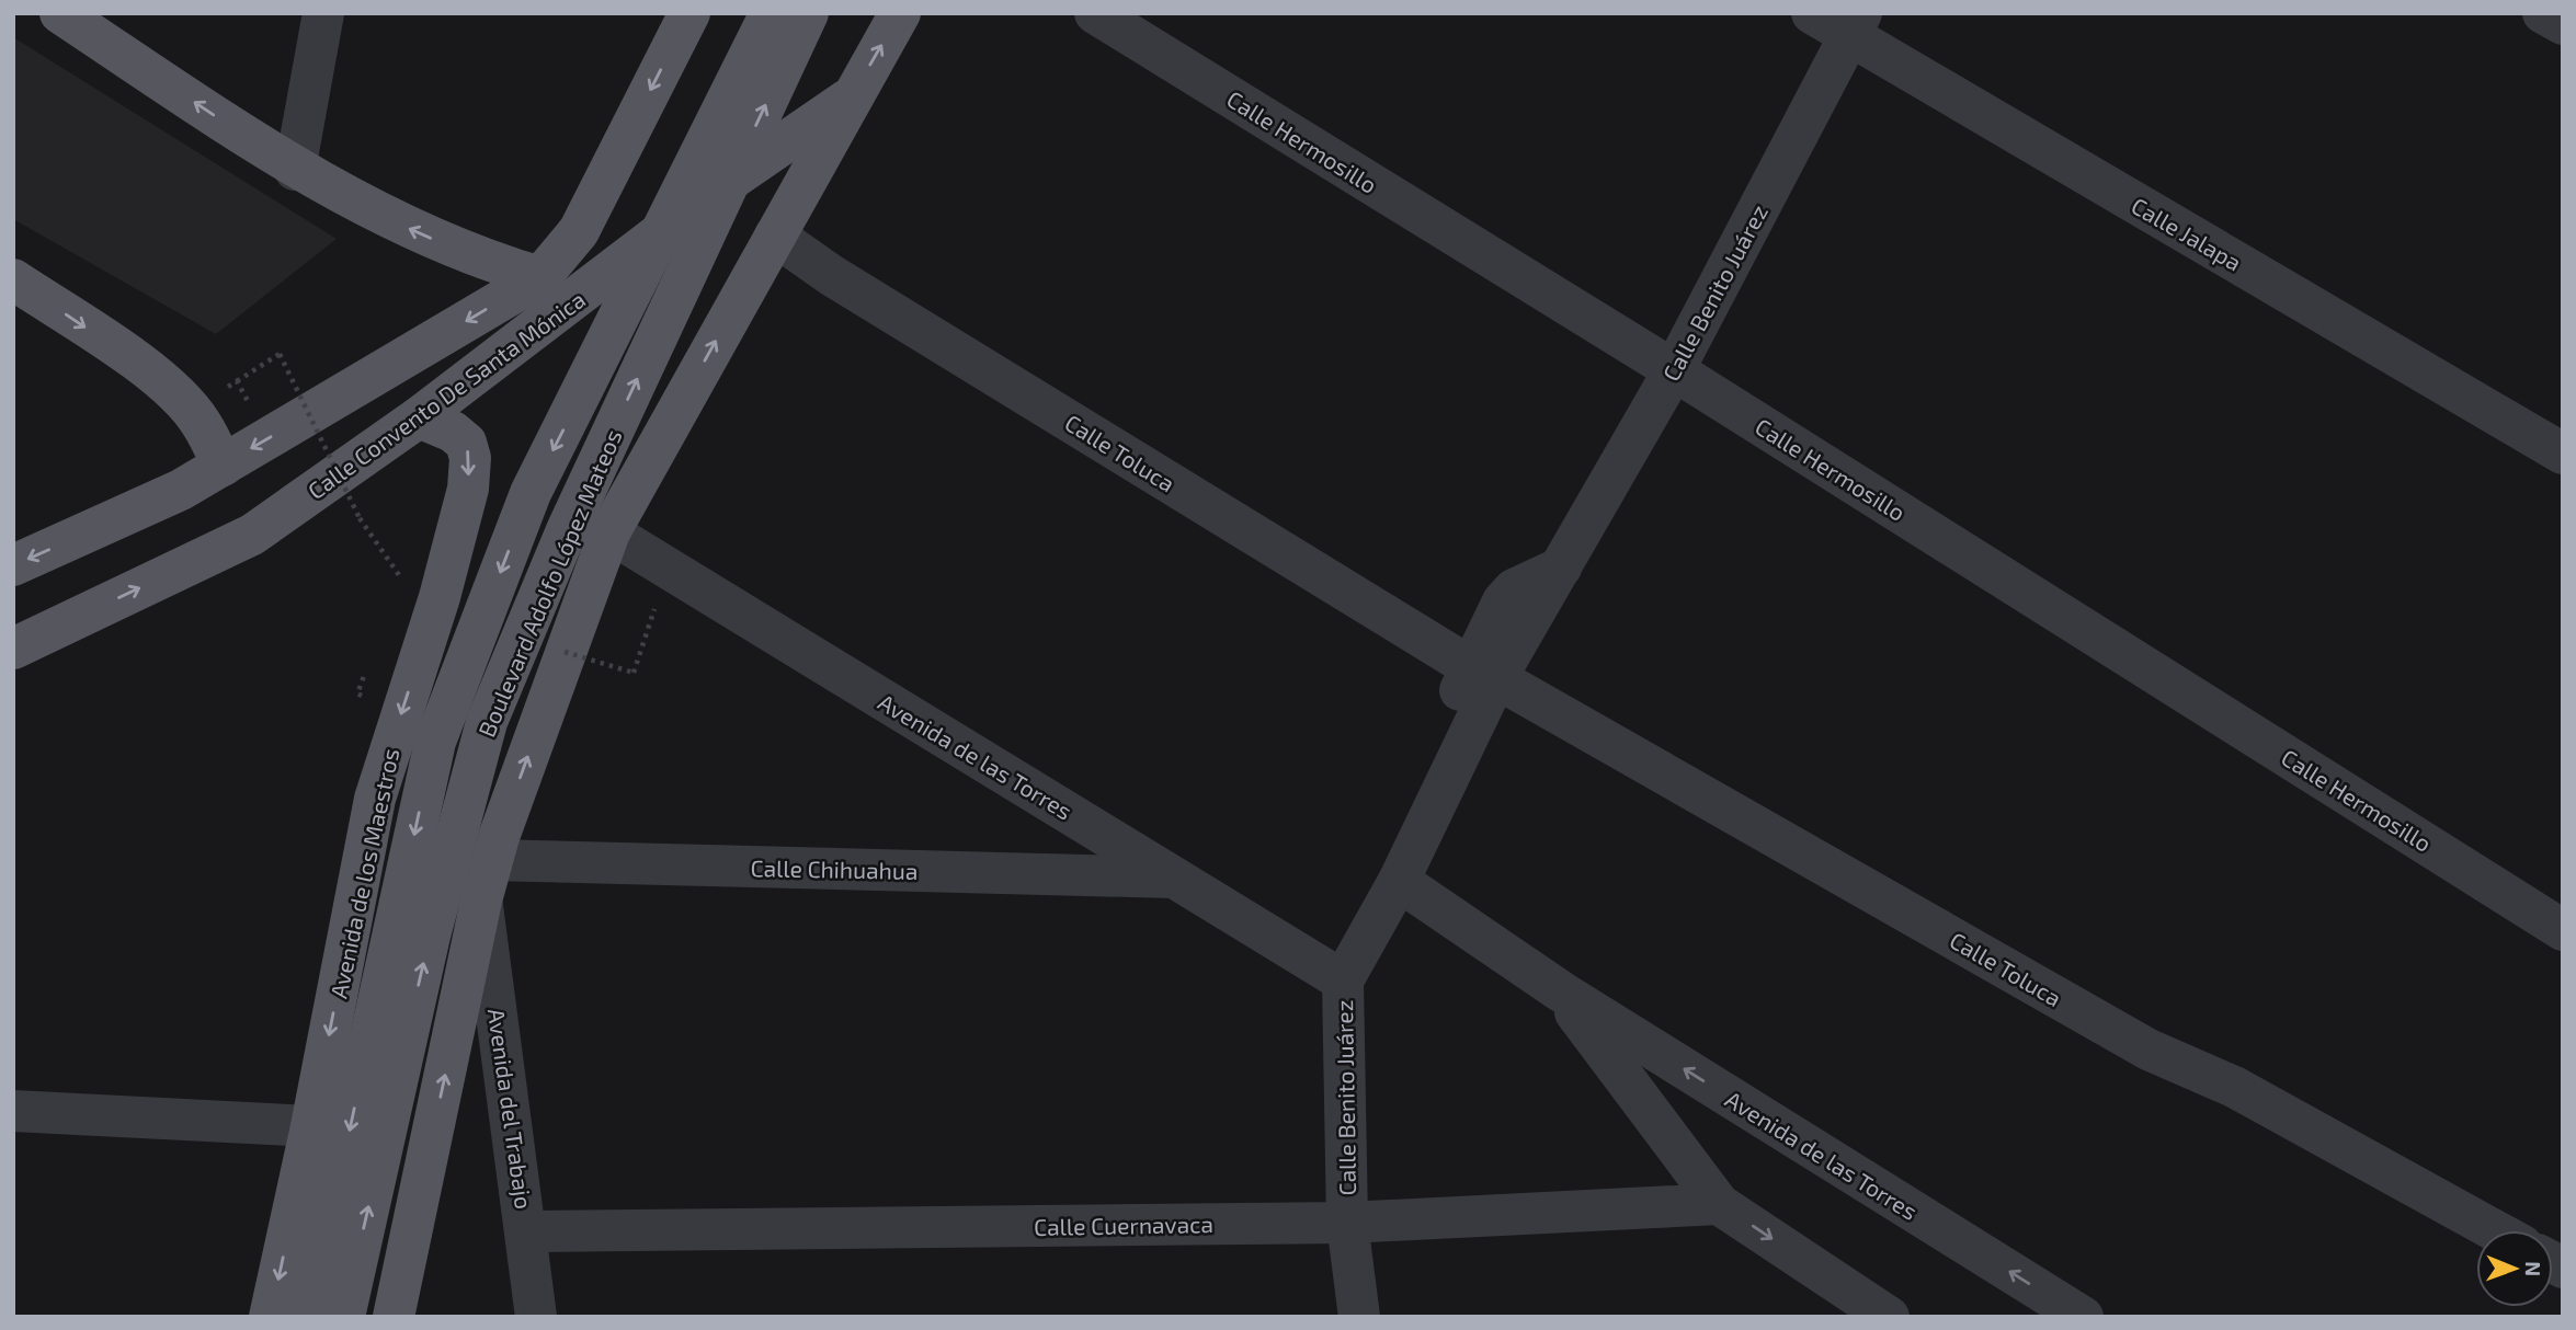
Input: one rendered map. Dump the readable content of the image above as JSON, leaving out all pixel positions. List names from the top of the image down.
{
  "streets": {
    "main road": ["Calle Convento De Santa Mónica", "Boulevard Adolfo López Mateos", "Avenida de los Maestros"],
    "street": [
      "Calle Hermosillo",
      "Calle Jalapa",
      "Calle Benito Juárez",
      "Calle Toluca",
      "Avenida de las Torres",
      "Calle Chihuahua",
      "Avenida del Trabajo",
      "Calle Cuernavaca"
    ]
  },
  "crossings": [
    ["Calle Hermosillo", "Calle Benito Juárez"],
    ["Calle Jalapa", "Calle Benito Juárez"],
    ["Calle Benito Juárez", "Calle Toluca"],
    ["Calle Benito Juárez", "Avenida de las Torres"],
    ["Calle Benito Juárez", "Calle Cuernavaca"],
    ["Calle Convento De Santa Mónica", "Boulevard Adolfo López Mateos"],
    ["Calle Convento De Santa Mónica", "Avenida de los Maestros"],
    ["Calle Toluca", "Boulevard Adolfo López Mateos"],
    ["Boulevard Adolfo López Mateos", "Avenida de las Torres"],
    ["Boulevard Adolfo López Mateos", "Avenida de los Maestros"],
    ["Avenida de las Torres", "Calle Chihuahua"],
    ["Avenida de las Torres", "Calle Cuernavaca"],
    ["Avenida del Trabajo", "Calle Cuernavaca"]
  ],
  "north": "right"
}
